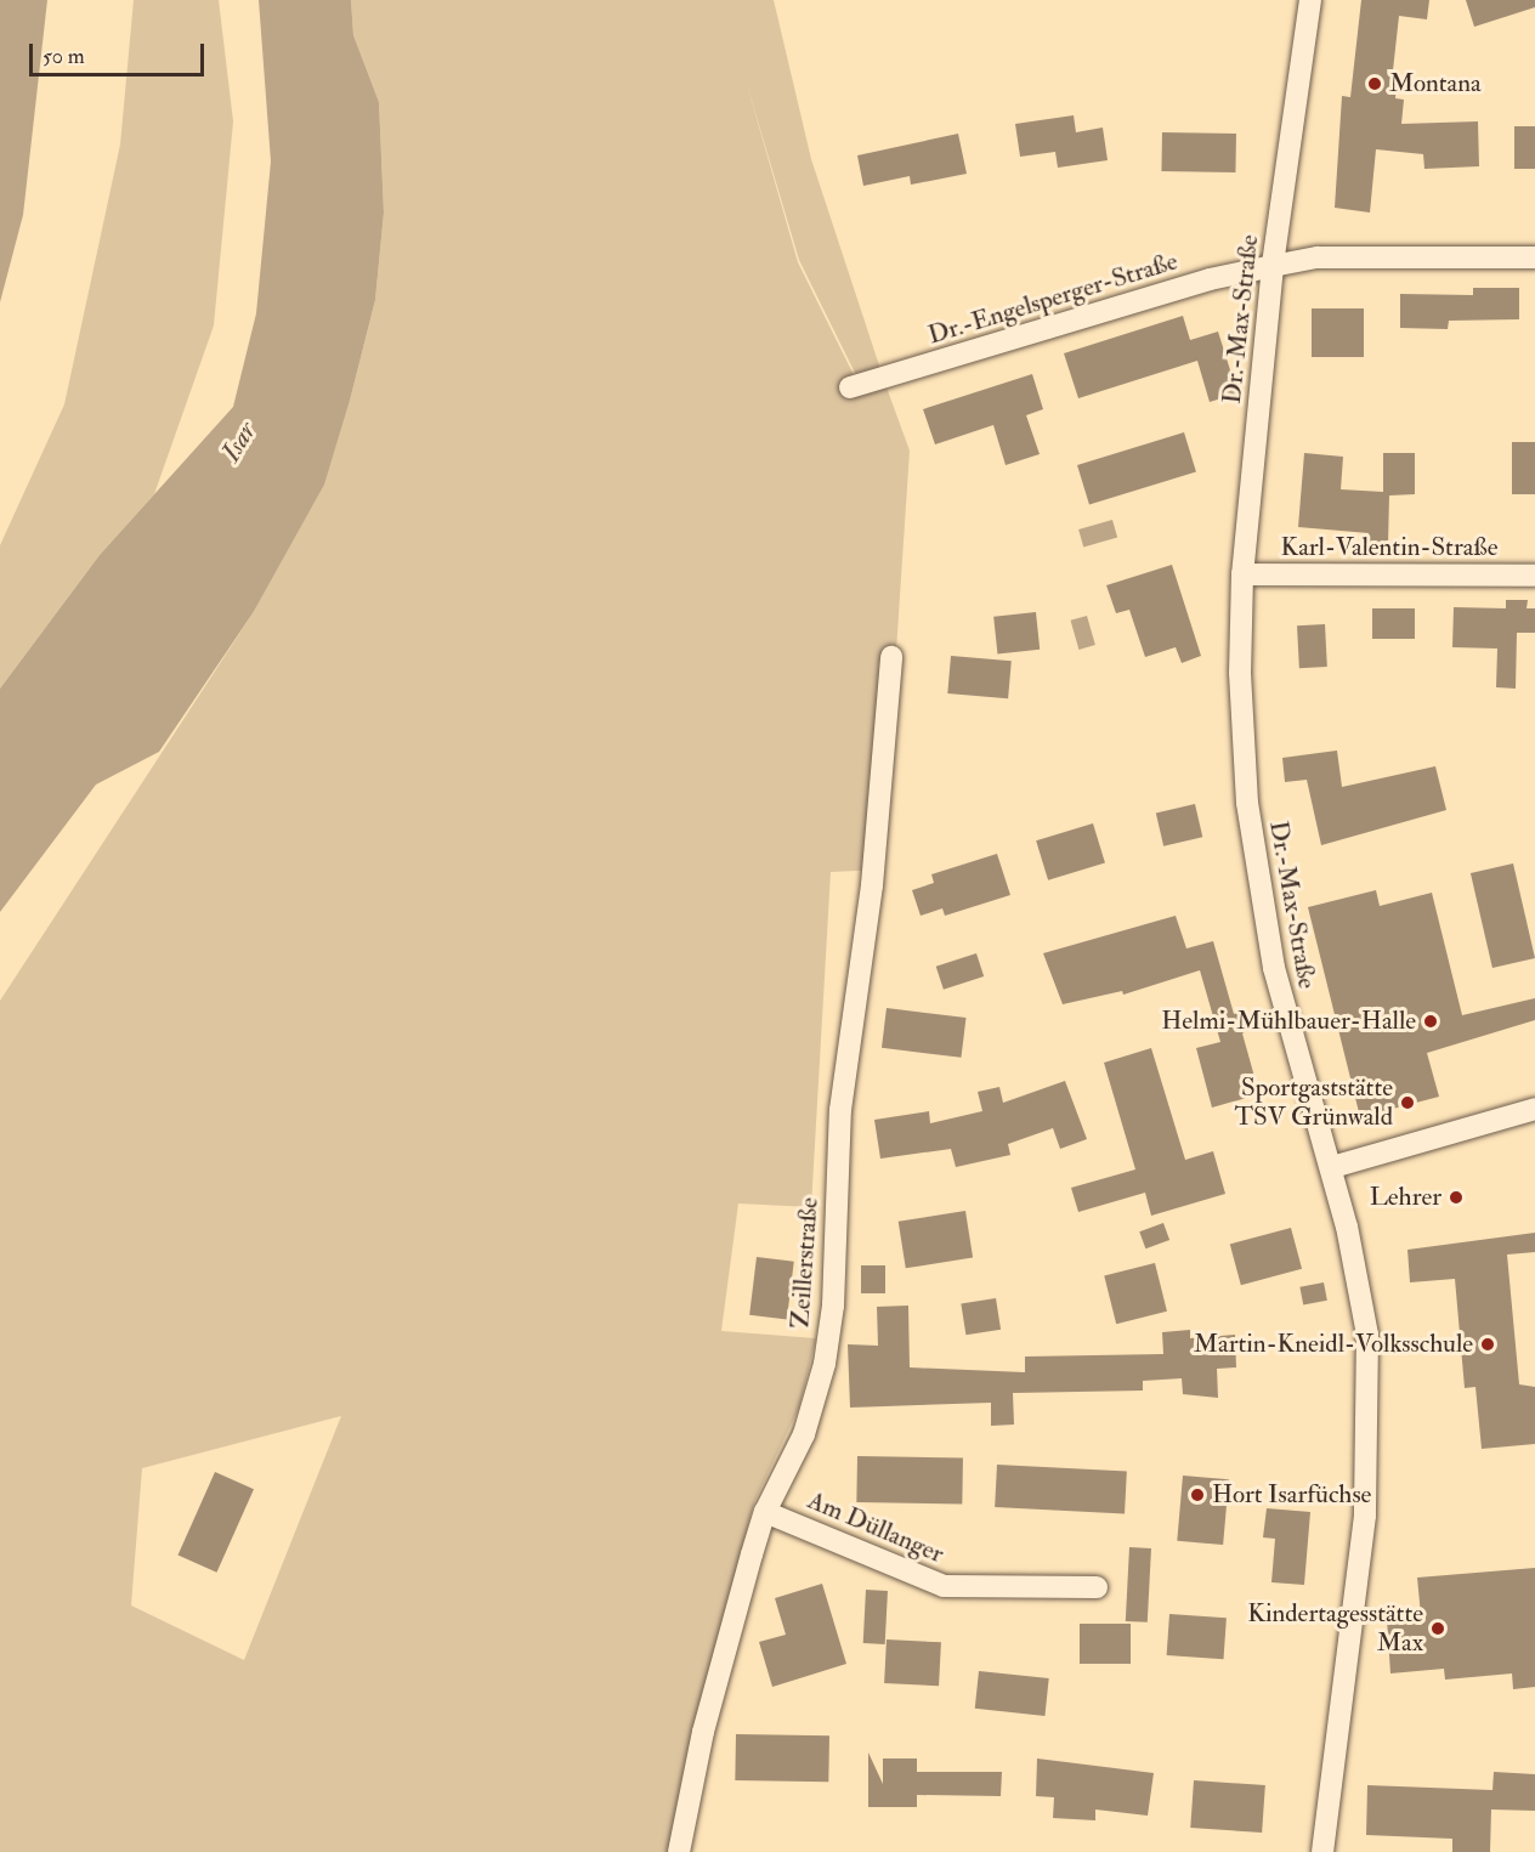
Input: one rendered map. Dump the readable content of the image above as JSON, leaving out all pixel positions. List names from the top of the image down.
{
  "streets": {
    "street": [
      "Dr.-Engelsperger-Straße",
      "Dr.-Max-Straße",
      "Karl-Valentin-Straße",
      "Zeillerstraße",
      "Am Düllanger"
    ]
  },
  "crossings": [
    ["Dr.-Engelsperger-Straße", "Dr.-Max-Straße"],
    ["Dr.-Max-Straße", "Karl-Valentin-Straße"],
    ["Zeillerstraße", "Am Düllanger"]
  ],
  "water": ["Isar"],
  "places": [
    "Montana",
    "Helmi-Mühlbauer-Halle",
    "Sportgaststätte TSV Grünwald",
    "Lehrer",
    "Martin-Kneidl-Volksschule",
    "Hort Isarfüchse",
    "Kindertagesstätte Max"
  ],
  "scale_bar": "50 m"
}
